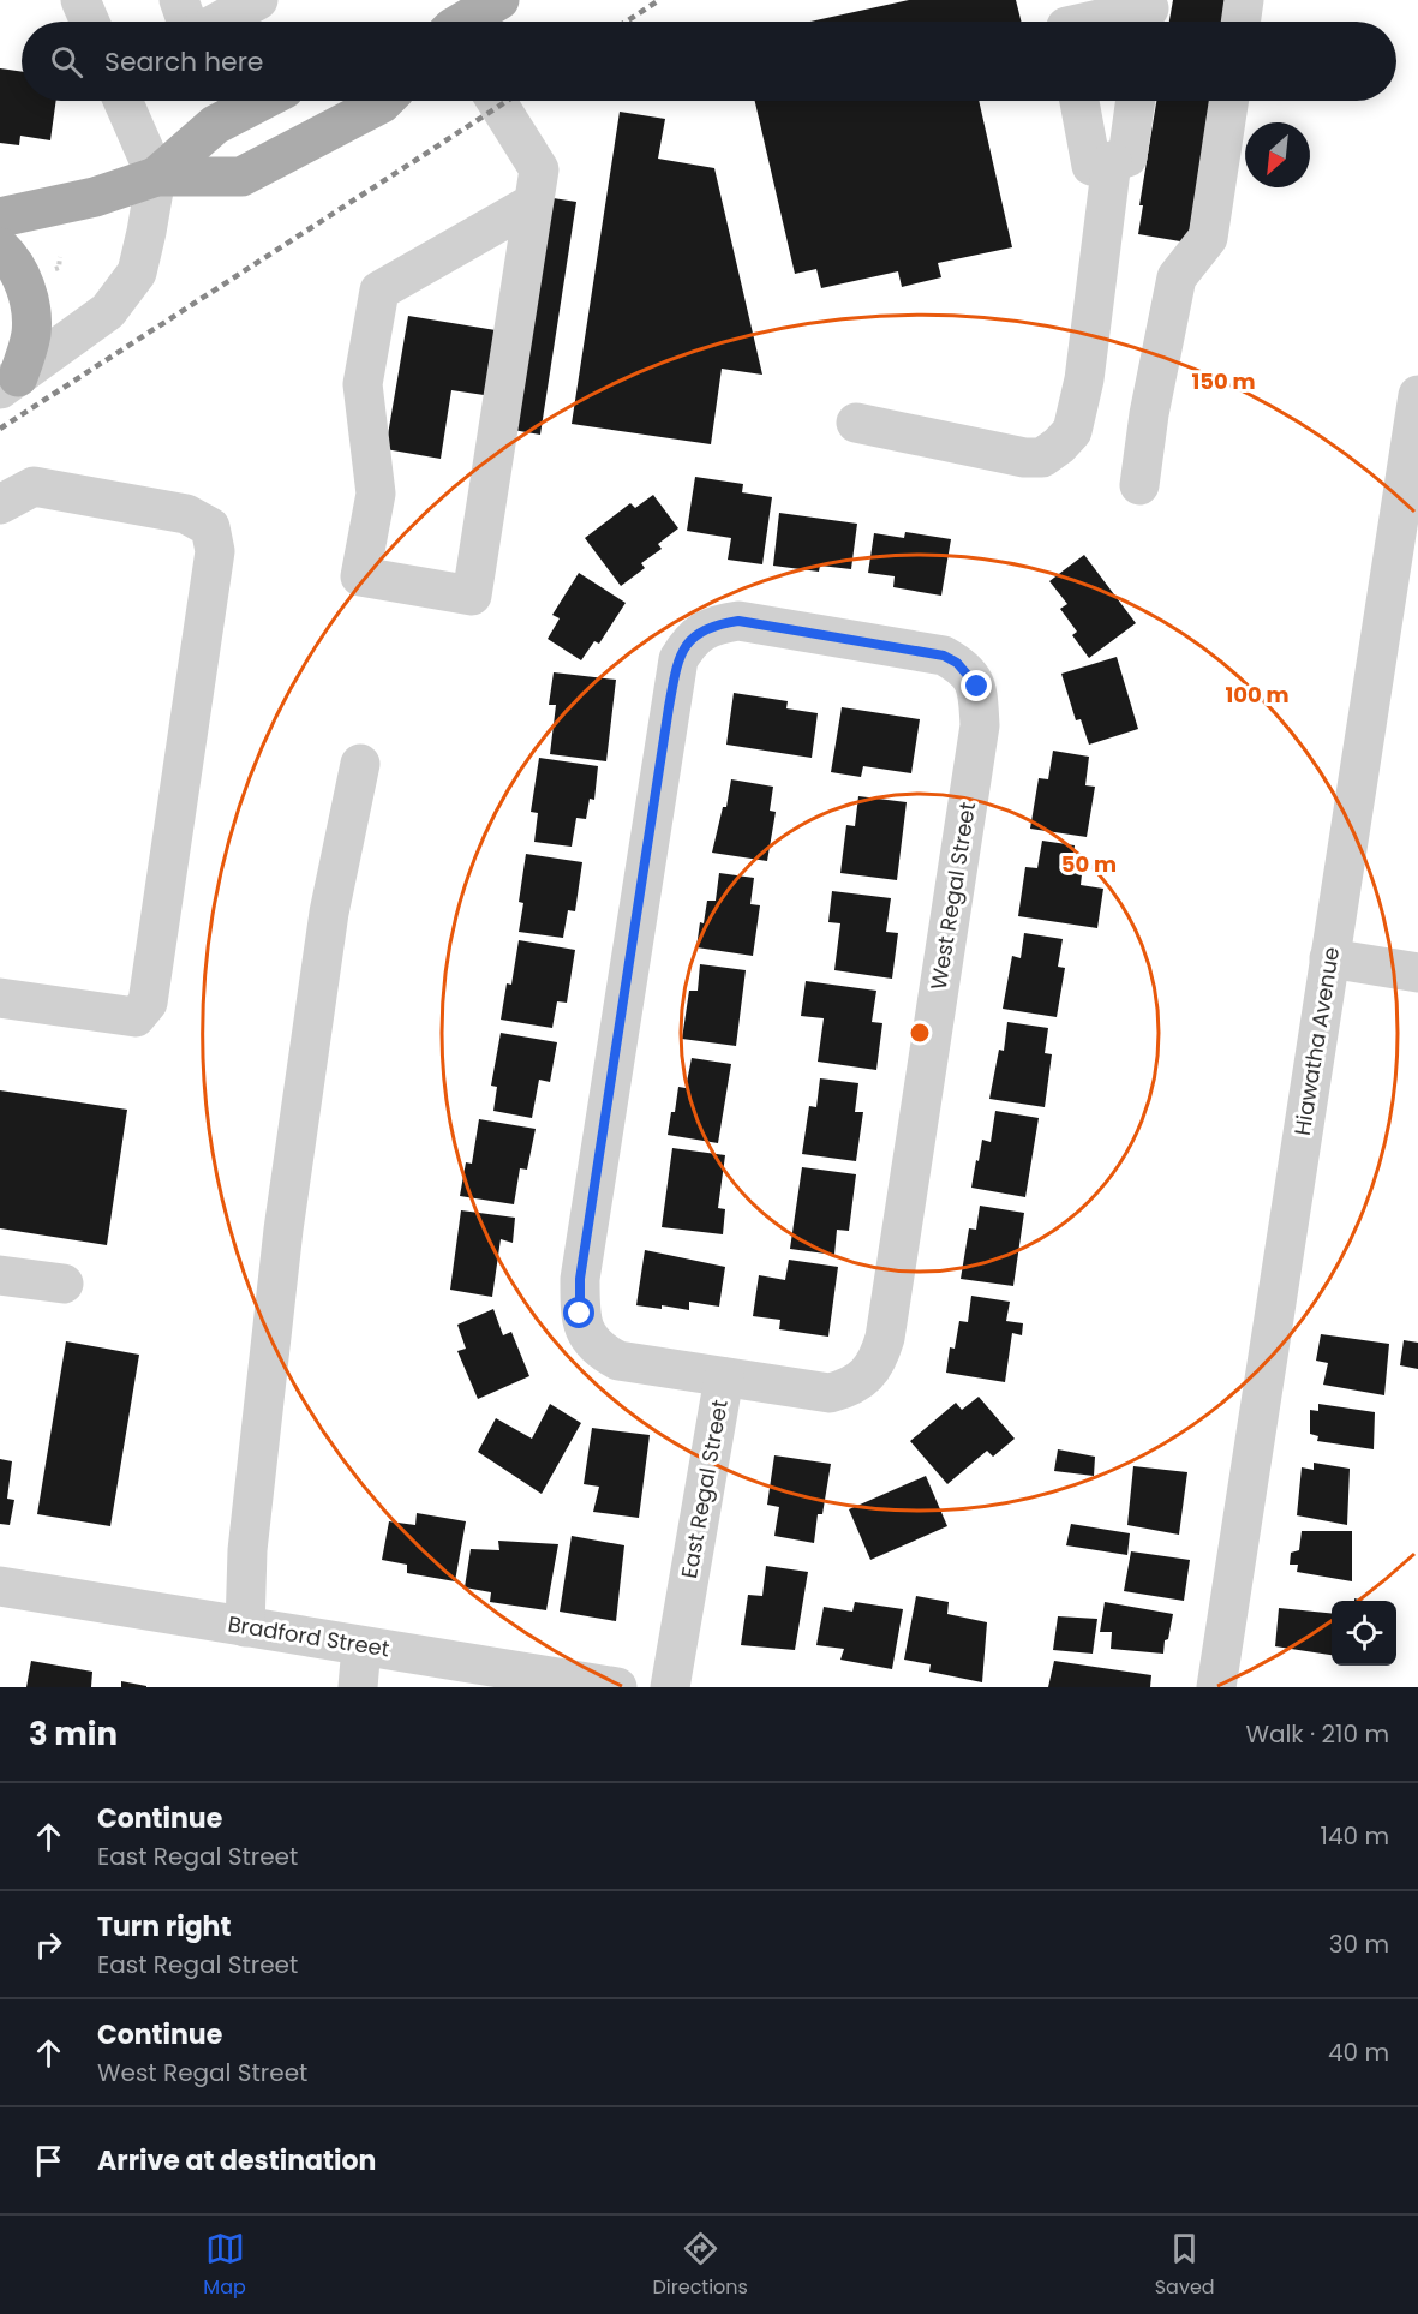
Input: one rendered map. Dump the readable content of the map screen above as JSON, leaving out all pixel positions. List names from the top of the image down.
{
  "streets": {
    "street": [
      "West Regal Street",
      "Hiawatha Avenue",
      "East Regal Street",
      "Bradford Street"
    ]
  },
  "crossings": [
    ["West Regal Street", "East Regal Street"]
  ],
  "north": "bottom left",
  "page": {
    "search": "Search here",
    "heading": ["3 min", "Walk · 210 m"],
    "list": [
      ["Continue", "East Regal Street", "140 m"],
      ["Turn right", "East Regal Street", "30 m"],
      ["Continue", "West Regal Street", "40 m"],
      "Arrive at destination"
    ],
    "nav": ["Map", "Directions", "Saved"]
  },
  "rings": ["150 m", "100 m", "50 m"]
}
